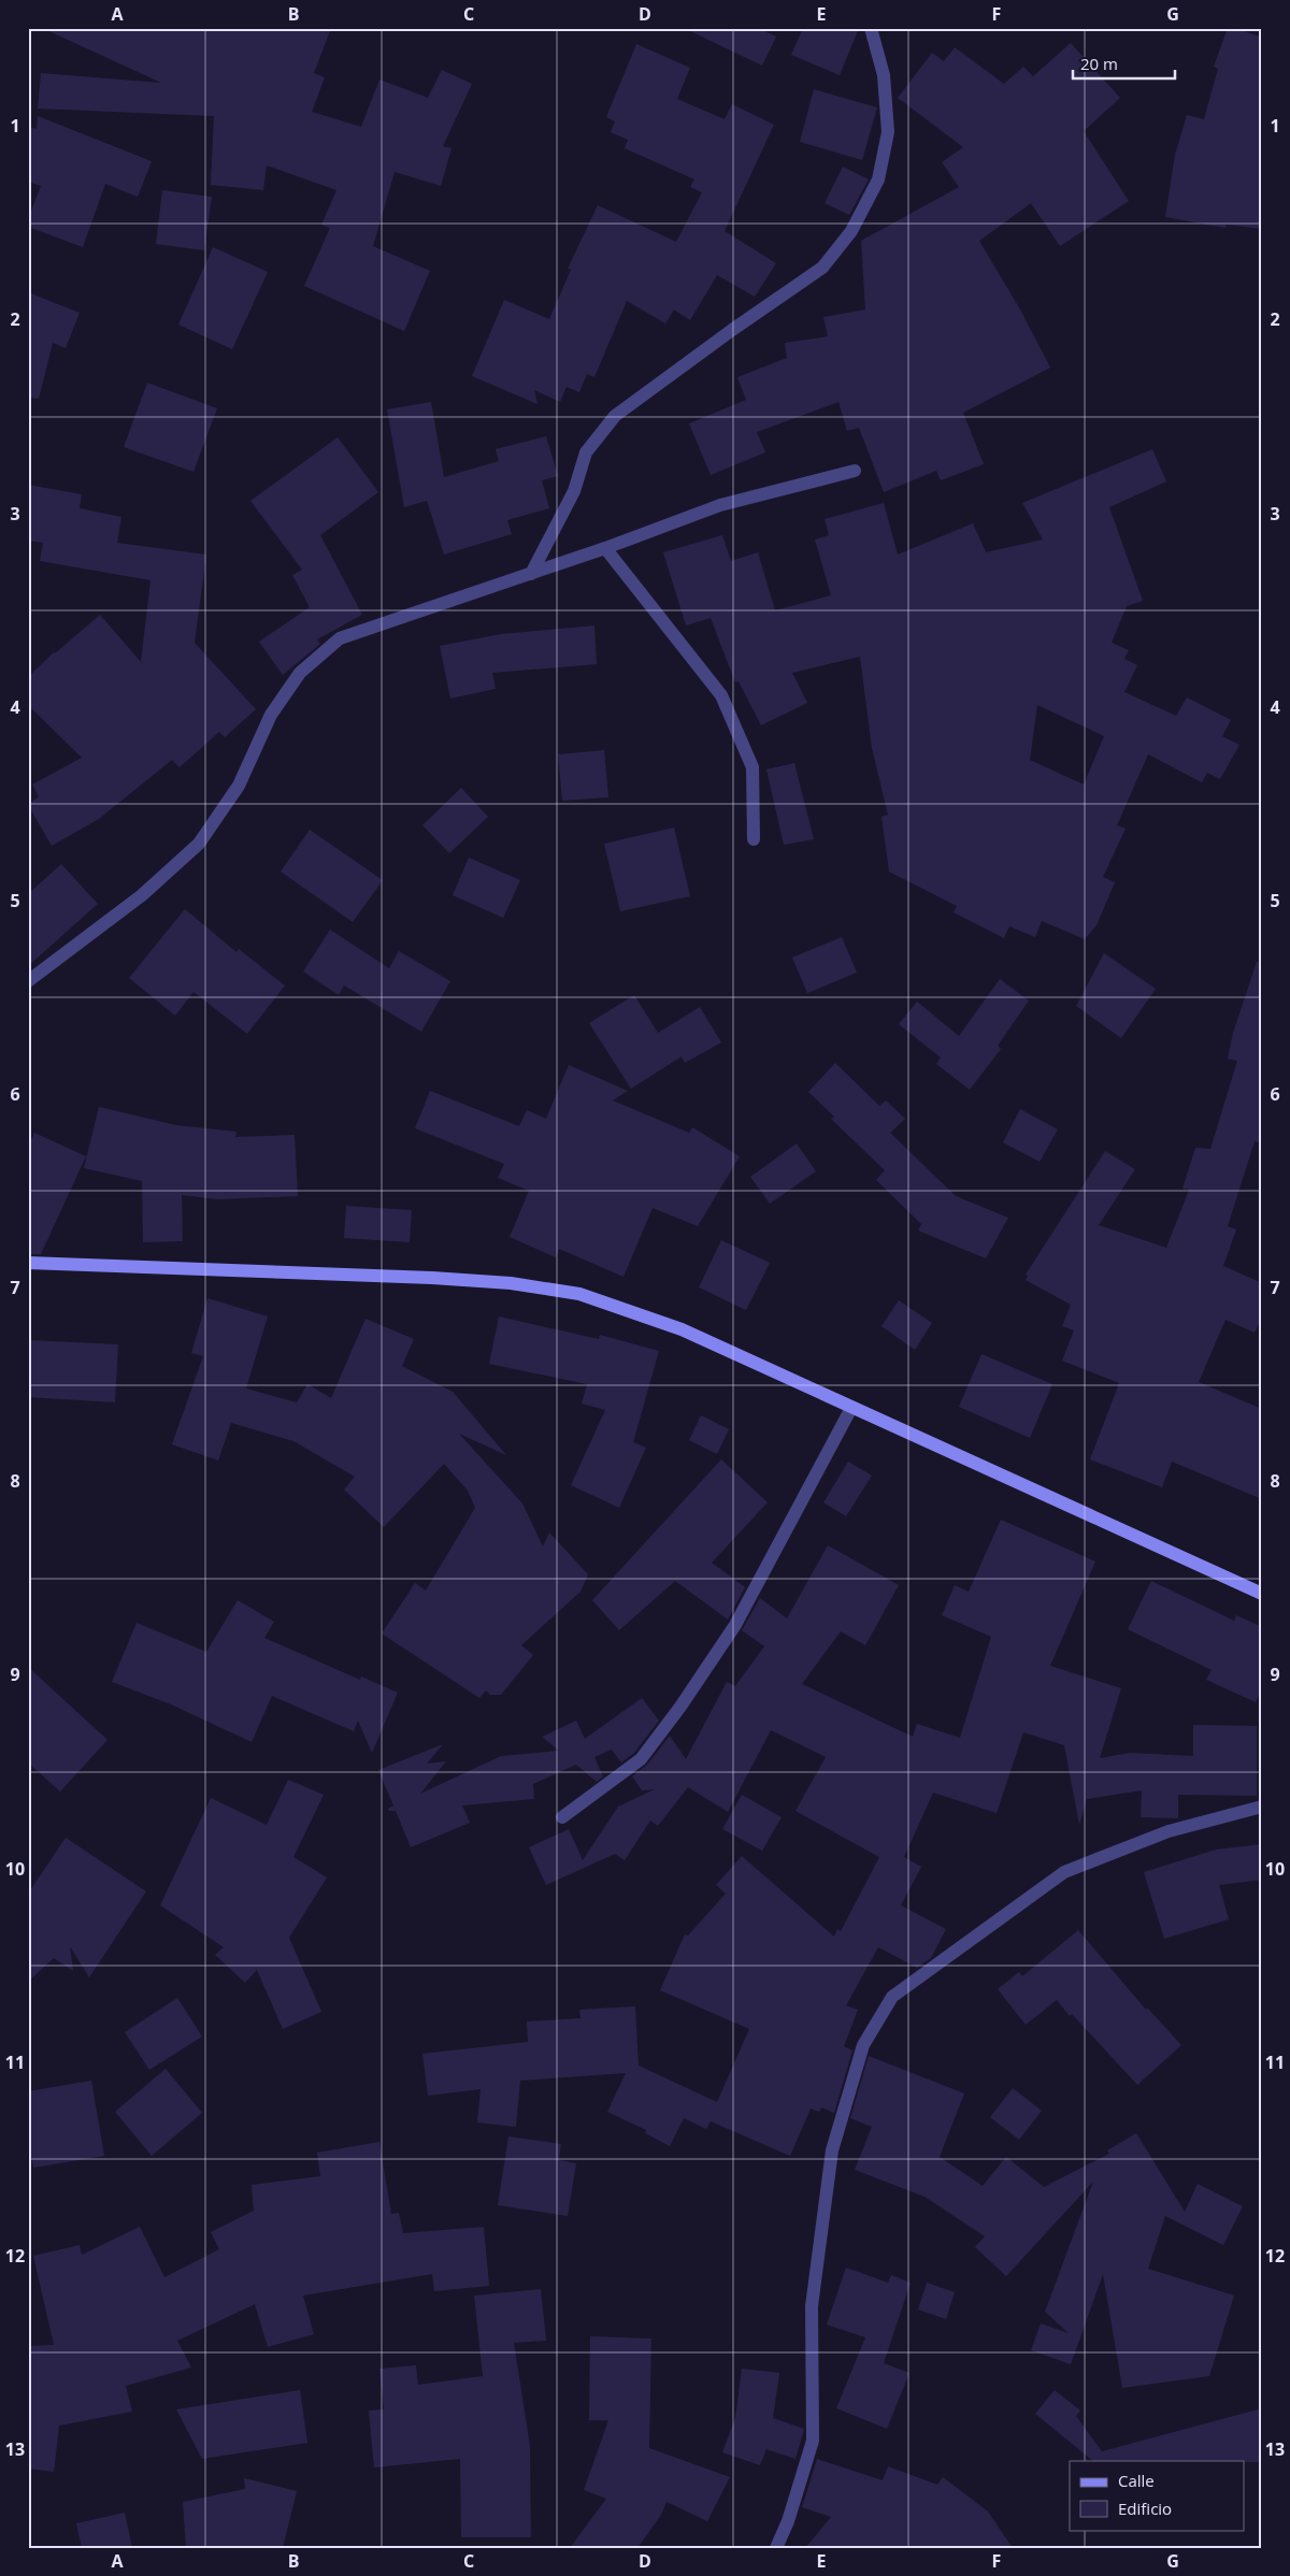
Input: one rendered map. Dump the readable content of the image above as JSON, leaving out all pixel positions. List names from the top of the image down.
{
  "legend": ["Calle", "Edificio"],
  "scale_bar": "20 m",
  "grid": {
    "columns": [
      "A",
      "B",
      "C",
      "D",
      "E",
      "F",
      "G"
    ],
    "rows": [
      "1",
      "2",
      "3",
      "4",
      "5",
      "6",
      "7",
      "8",
      "9",
      "10",
      "11",
      "12",
      "13"
    ]
  }
}
